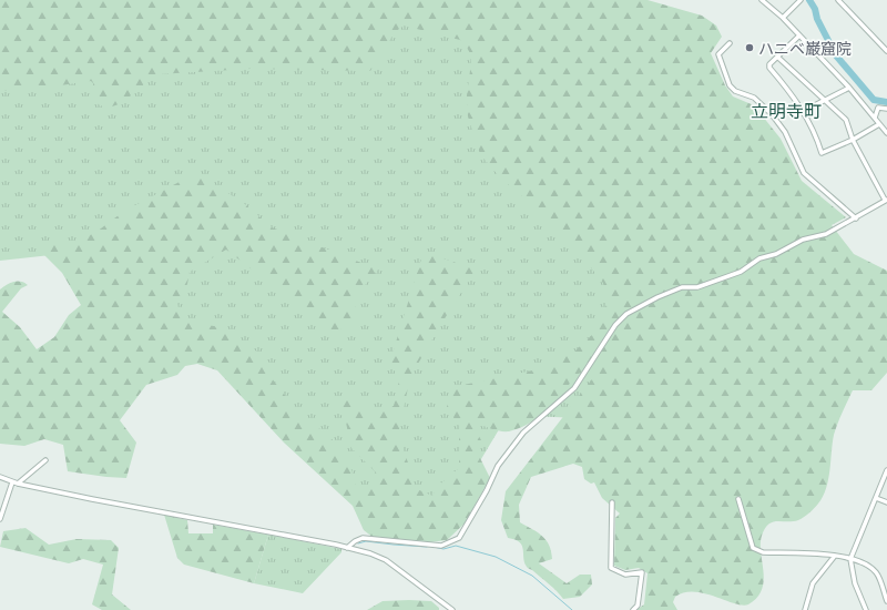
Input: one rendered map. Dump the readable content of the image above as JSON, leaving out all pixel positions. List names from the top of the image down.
{
  "districts": ["立明寺町"],
  "places": ["ハニベ巌窟院"]
}
